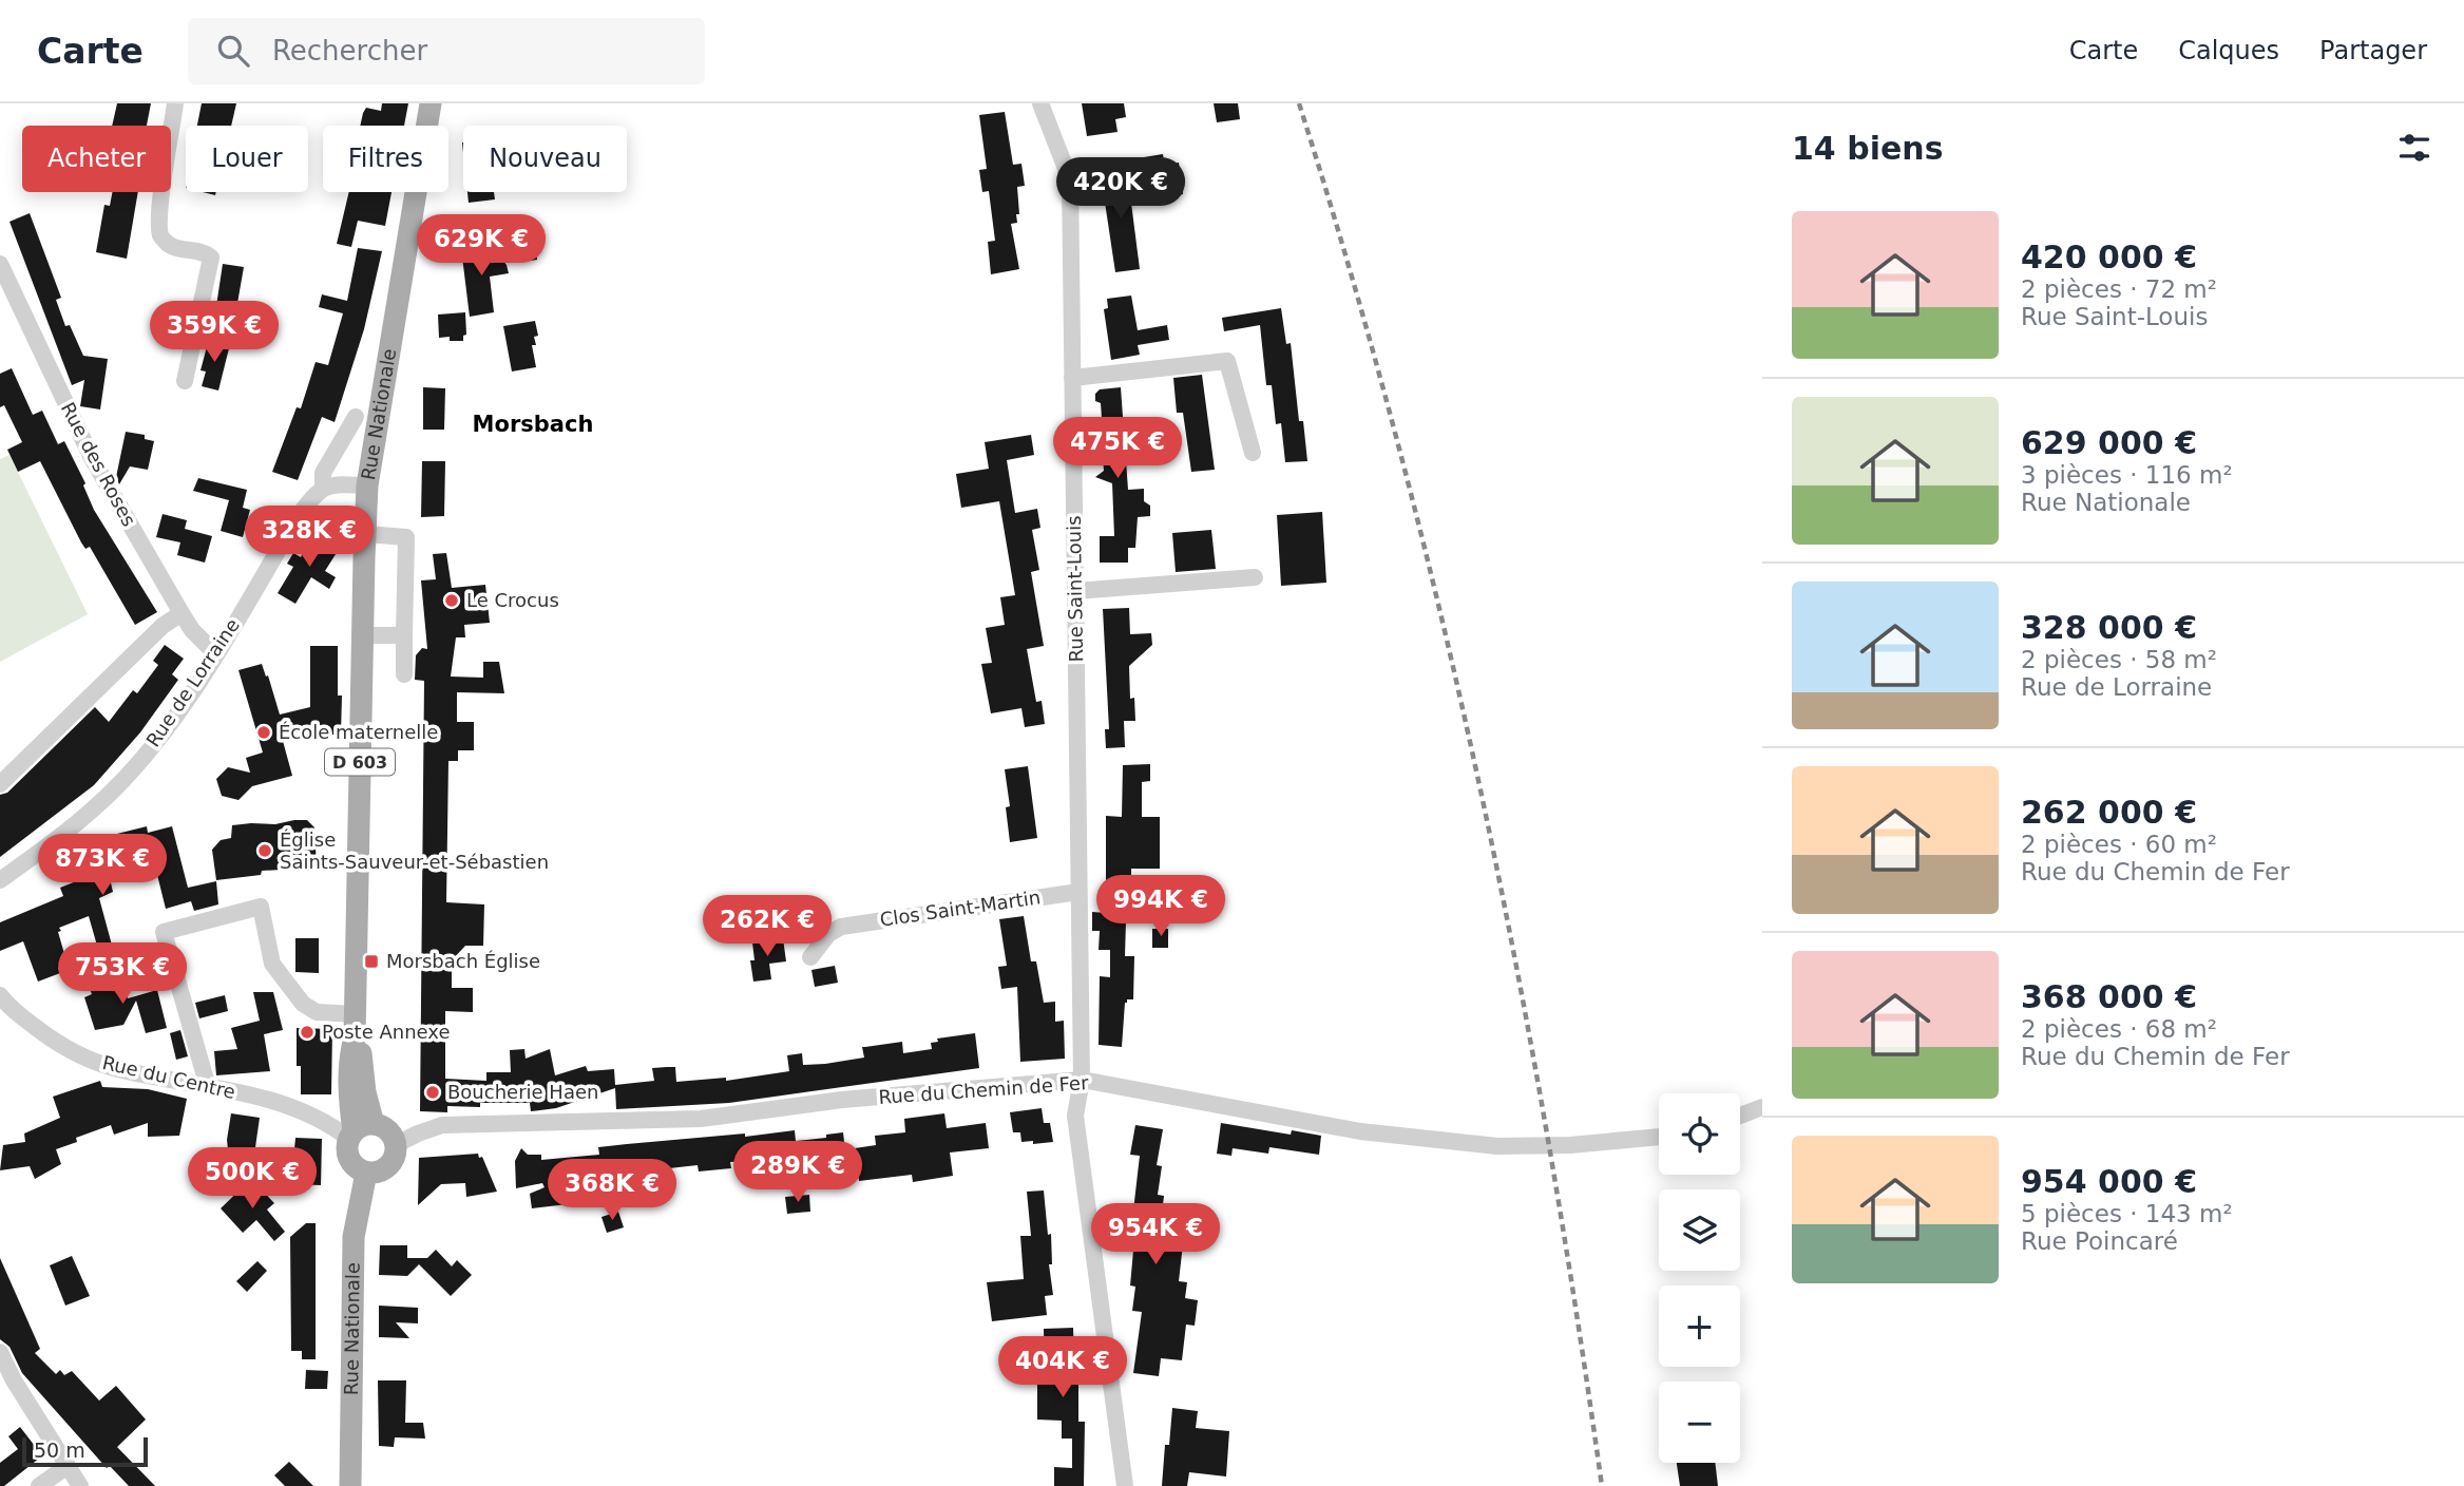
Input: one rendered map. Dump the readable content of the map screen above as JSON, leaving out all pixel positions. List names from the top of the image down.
{
  "streets": {
    "main road": ["Rue Nationale", "D 603"],
    "street": [
      "Rue des Roses",
      "Rue Saint-Louis",
      "Rue de Lorraine",
      "Clos Saint-Martin",
      "Rue du Centre",
      "Rue du Chemin de Fer"
    ]
  },
  "crossings": [
    ["Rue Nationale", "Rue du Centre"],
    ["Rue Nationale", "Rue du Chemin de Fer"],
    ["Rue des Roses", "Rue de Lorraine"],
    ["Rue Saint-Louis", "Clos Saint-Martin"],
    ["Rue Saint-Louis", "Rue du Chemin de Fer"],
    ["Rue du Centre", "Rue du Chemin de Fer"]
  ],
  "districts": ["Morsbach"],
  "places": {
    "other": [
      "Le Crocus",
      "École maternelle",
      "Église Saints-Sauveur-et-Sébastien",
      "Poste Annexe",
      "Boucherie Haen"
    ],
    "transit": ["Morsbach Église"]
  },
  "scale_bar": "50 m",
  "page": {
    "header": "Carte",
    "search": "Rechercher",
    "nav": ["Carte", "Calques", "Partager"],
    "heading": "14 biens",
    "chip": [
      "Acheter",
      "Louer",
      "Filtres",
      "Nouveau"
    ],
    "price": [
      "420K €",
      "629K €",
      "359K €",
      "475K €",
      "328K €",
      "873K €",
      "994K €",
      "262K €",
      "753K €",
      "289K €",
      "500K €",
      "368K €",
      "954K €",
      "404K €"
    ],
    "list": [
      {
        "name": "420 000 €",
        "note": "2 pièces · 72 m² · Rue Saint-Louis"
      },
      {
        "name": "629 000 €",
        "note": "3 pièces · 116 m² · Rue Nationale"
      },
      {
        "name": "328 000 €",
        "note": "2 pièces · 58 m² · Rue de Lorraine"
      },
      {
        "name": "262 000 €",
        "note": "2 pièces · 60 m² · Rue du Chemin de Fer"
      },
      {
        "name": "368 000 €",
        "note": "2 pièces · 68 m² · Rue du Chemin de Fer"
      },
      {
        "name": "954 000 €",
        "note": "5 pièces · 143 m² · Rue Poincaré"
      }
    ],
    "map_buttons": ["+", "−"],
    "scale": "50 m"
  }
}
